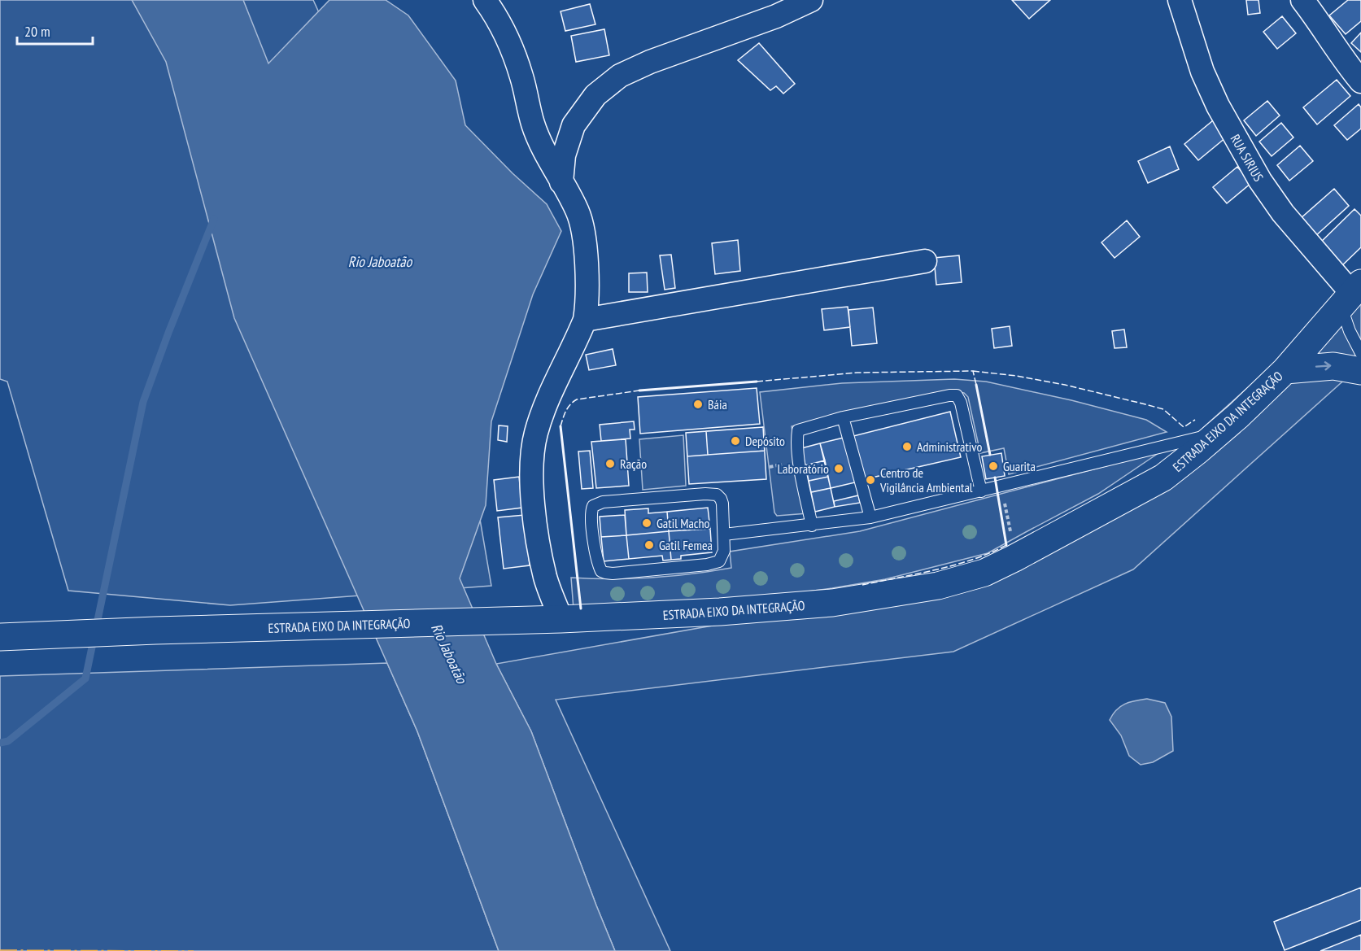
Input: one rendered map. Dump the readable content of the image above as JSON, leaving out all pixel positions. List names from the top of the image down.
{
  "streets": {
    "main road": ["ESTRADA EIXO DA INTEGRAÇÃO"],
    "street": ["RUA SIRIUS"]
  },
  "crossings": [
    ["RUA SIRIUS", "ESTRADA EIXO DA INTEGRAÇÃO"]
  ],
  "water": ["Rio Jaboatão"],
  "places": [
    "Báia",
    "Depósito",
    "Administrativo",
    "Ração",
    "Guarita",
    "Laboratório",
    "Centro de Vigilância Ambiental",
    "Gatil Macho",
    "Gatil Femea"
  ],
  "scale_bar": "20 m"
}
